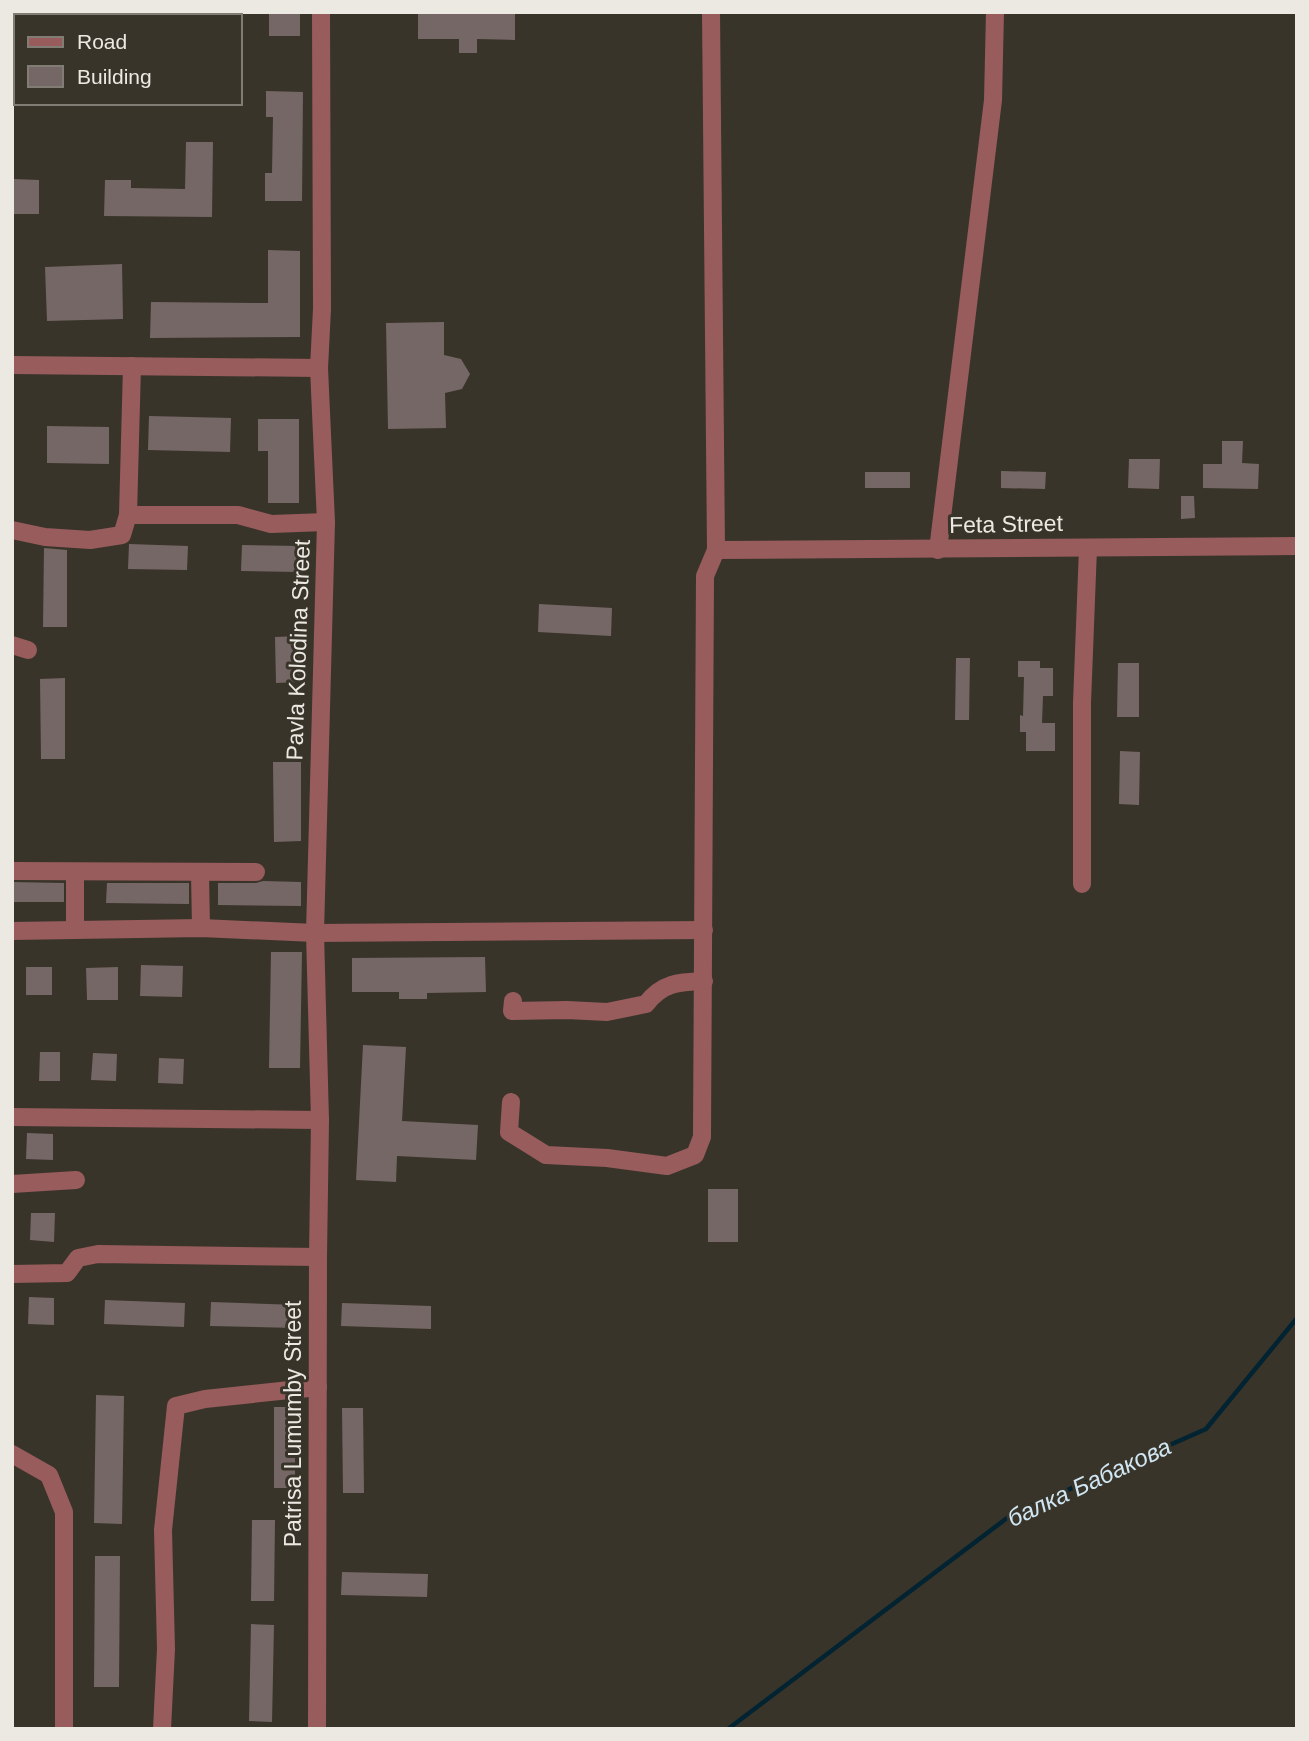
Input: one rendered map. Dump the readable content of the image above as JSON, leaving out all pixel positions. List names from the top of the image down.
{
  "streets": {
    "street": ["Feta Street", "Pavla Kolodina Street", "Patrisa Lumumby Street"]
  },
  "crossings": [
    ["Pavla Kolodina Street", "Patrisa Lumumby Street"]
  ],
  "water": ["балка Бабакова"],
  "legend": ["Road", "Building"]
}
